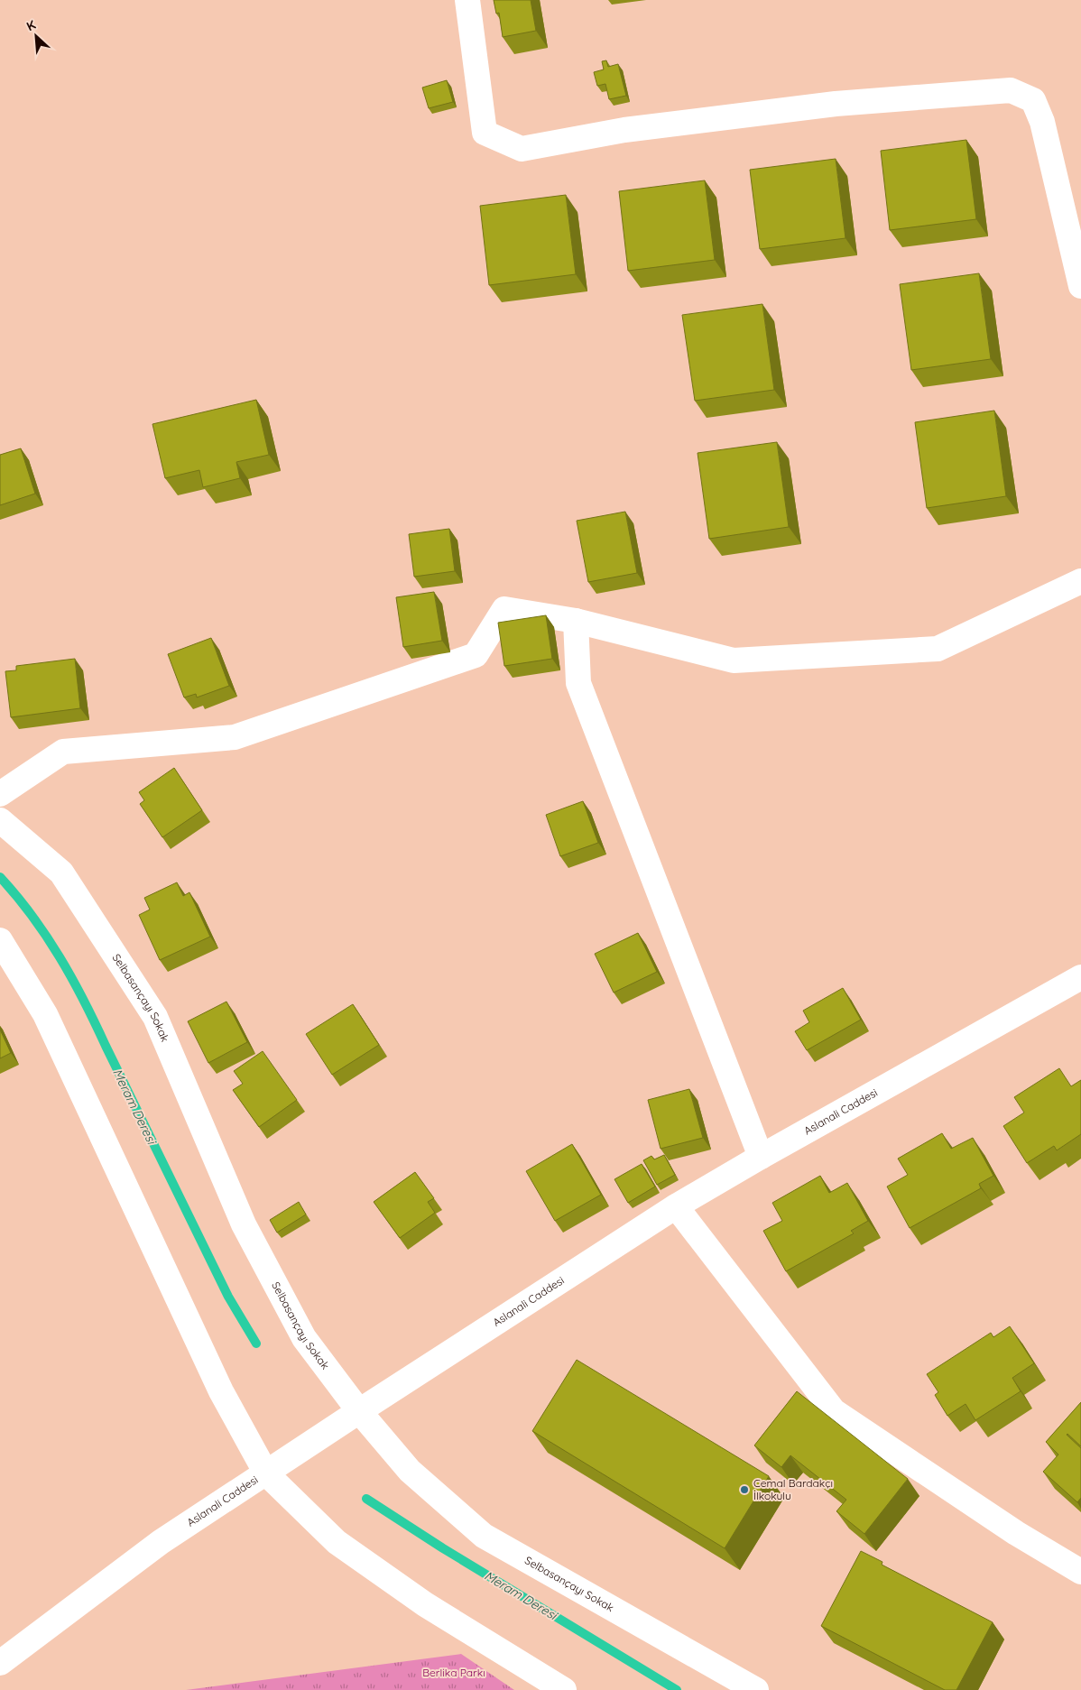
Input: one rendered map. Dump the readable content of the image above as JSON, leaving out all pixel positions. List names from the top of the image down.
{
  "streets": {
    "street": ["Selbasançayı Sokak", "Aslanali Caddesi"]
  },
  "crossings": [
    ["Selbasançayı Sokak", "Aslanali Caddesi"]
  ],
  "water": ["Meram Deresi"],
  "parks": ["Berlika Parkı"],
  "places": ["Cemal Bardakçı İlkokulu"],
  "north": "top left"
}
